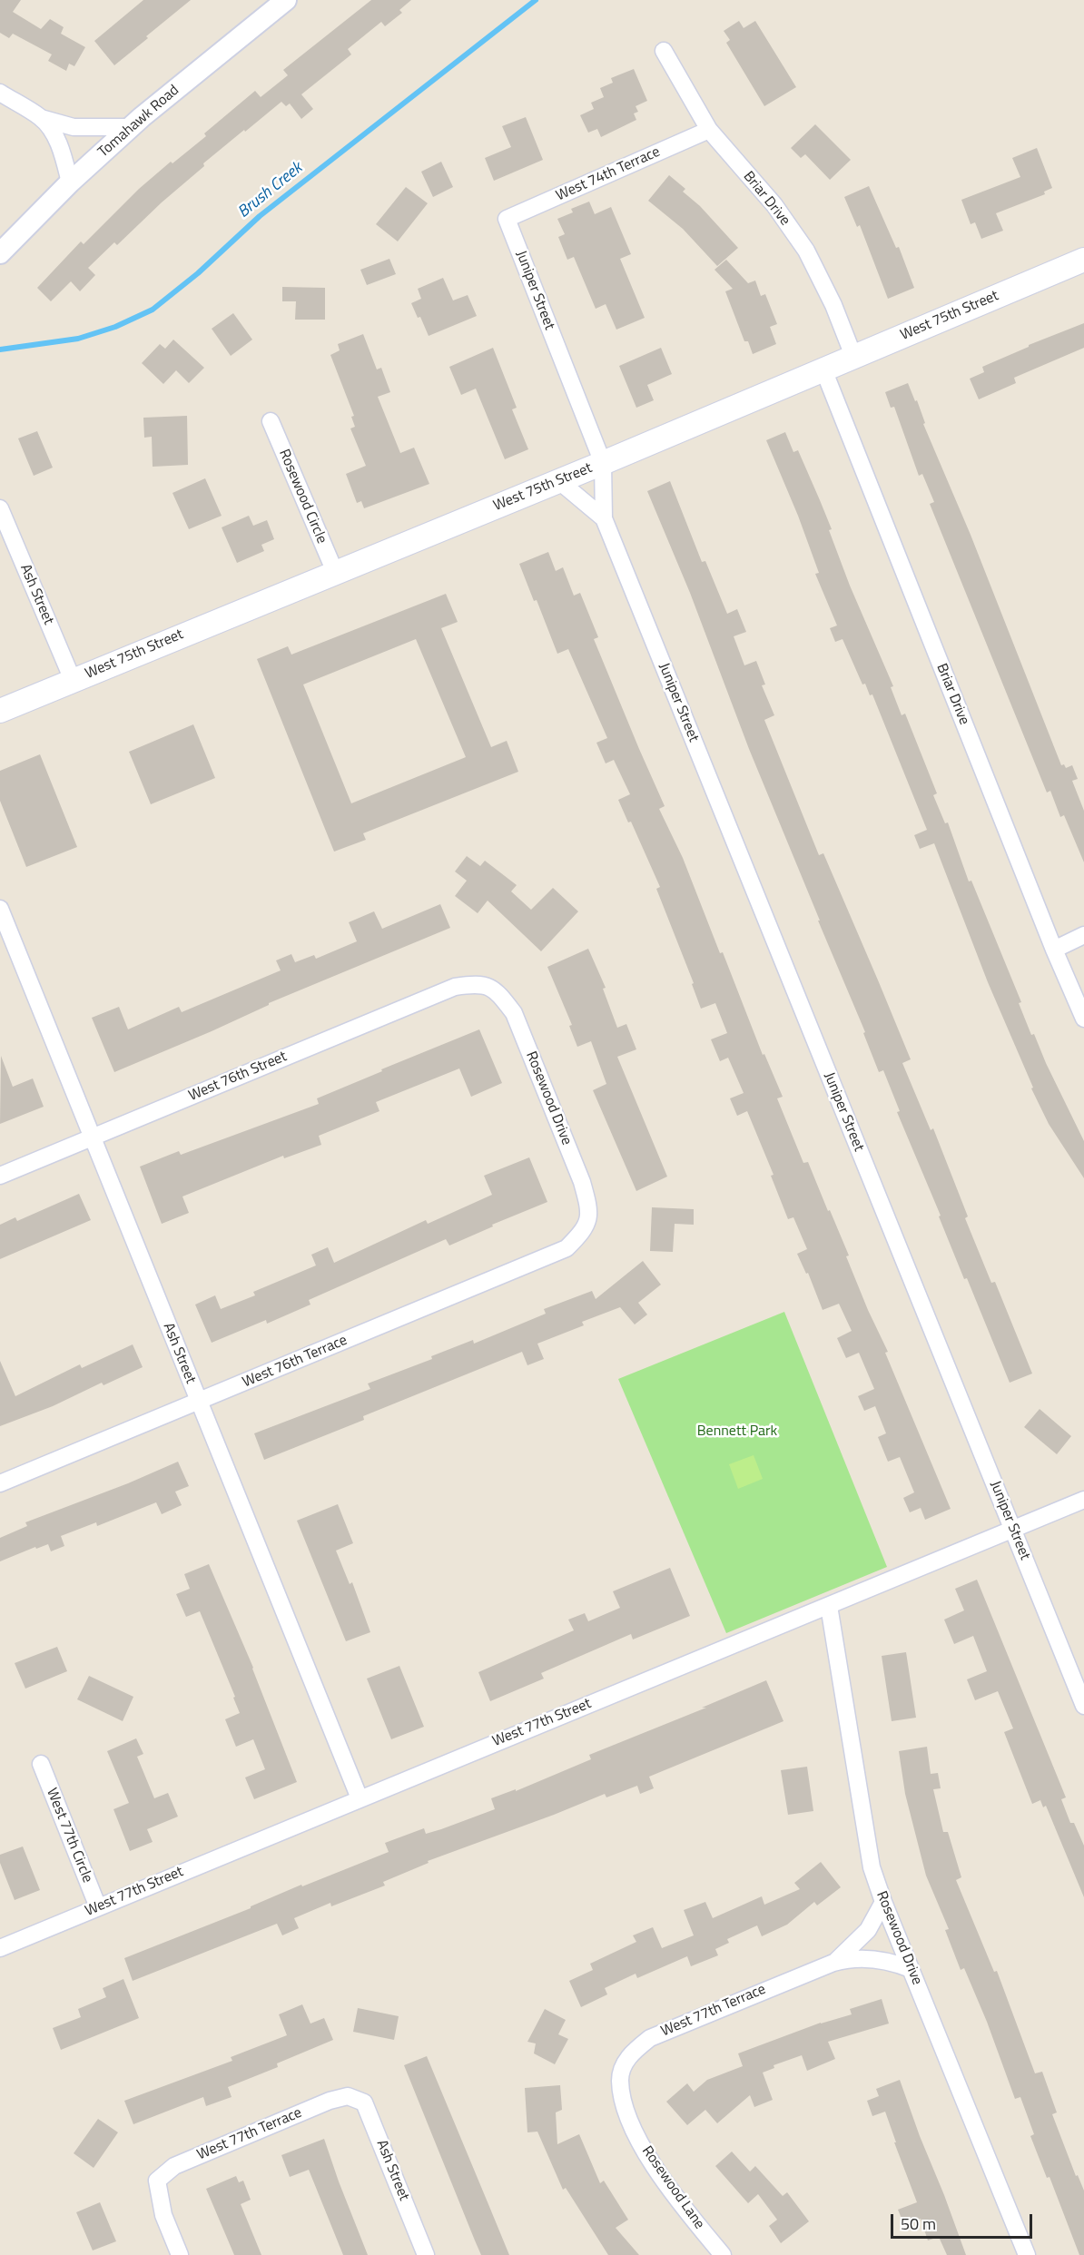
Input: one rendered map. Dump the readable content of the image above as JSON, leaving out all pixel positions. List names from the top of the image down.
{
  "streets": {
    "main road": ["West 75th Street"],
    "street": [
      "Tomahawk Road",
      "West 74th Terrace",
      "Briar Drive",
      "Juniper Street",
      "Rosewood Circle",
      "Ash Street",
      "West 76th Street",
      "Rosewood Drive",
      "West 76th Terrace",
      "West 77th Street",
      "West 77th Circle",
      "West 77th Terrace",
      "Rosewood Lane"
    ]
  },
  "crossings": [
    ["West 74th Terrace", "Briar Drive"],
    ["West 74th Terrace", "Juniper Street"],
    ["Briar Drive", "West 75th Street"],
    ["Juniper Street", "West 75th Street"],
    ["Juniper Street", "West 77th Street"],
    ["West 75th Street", "Rosewood Circle"],
    ["West 75th Street", "Ash Street"],
    ["Ash Street", "West 76th Street"],
    ["Ash Street", "West 76th Terrace"],
    ["Ash Street", "West 77th Street"],
    ["Ash Street", "West 77th Terrace"],
    ["West 76th Street", "Rosewood Drive"],
    ["Rosewood Drive", "West 76th Terrace"],
    ["Rosewood Drive", "West 77th Street"],
    ["Rosewood Drive", "West 77th Terrace"],
    ["West 77th Street", "West 77th Circle"],
    ["West 77th Terrace", "Rosewood Lane"]
  ],
  "water": ["Brush Creek"],
  "parks": ["Bennett Park"],
  "scale_bar": "50 m"
}
